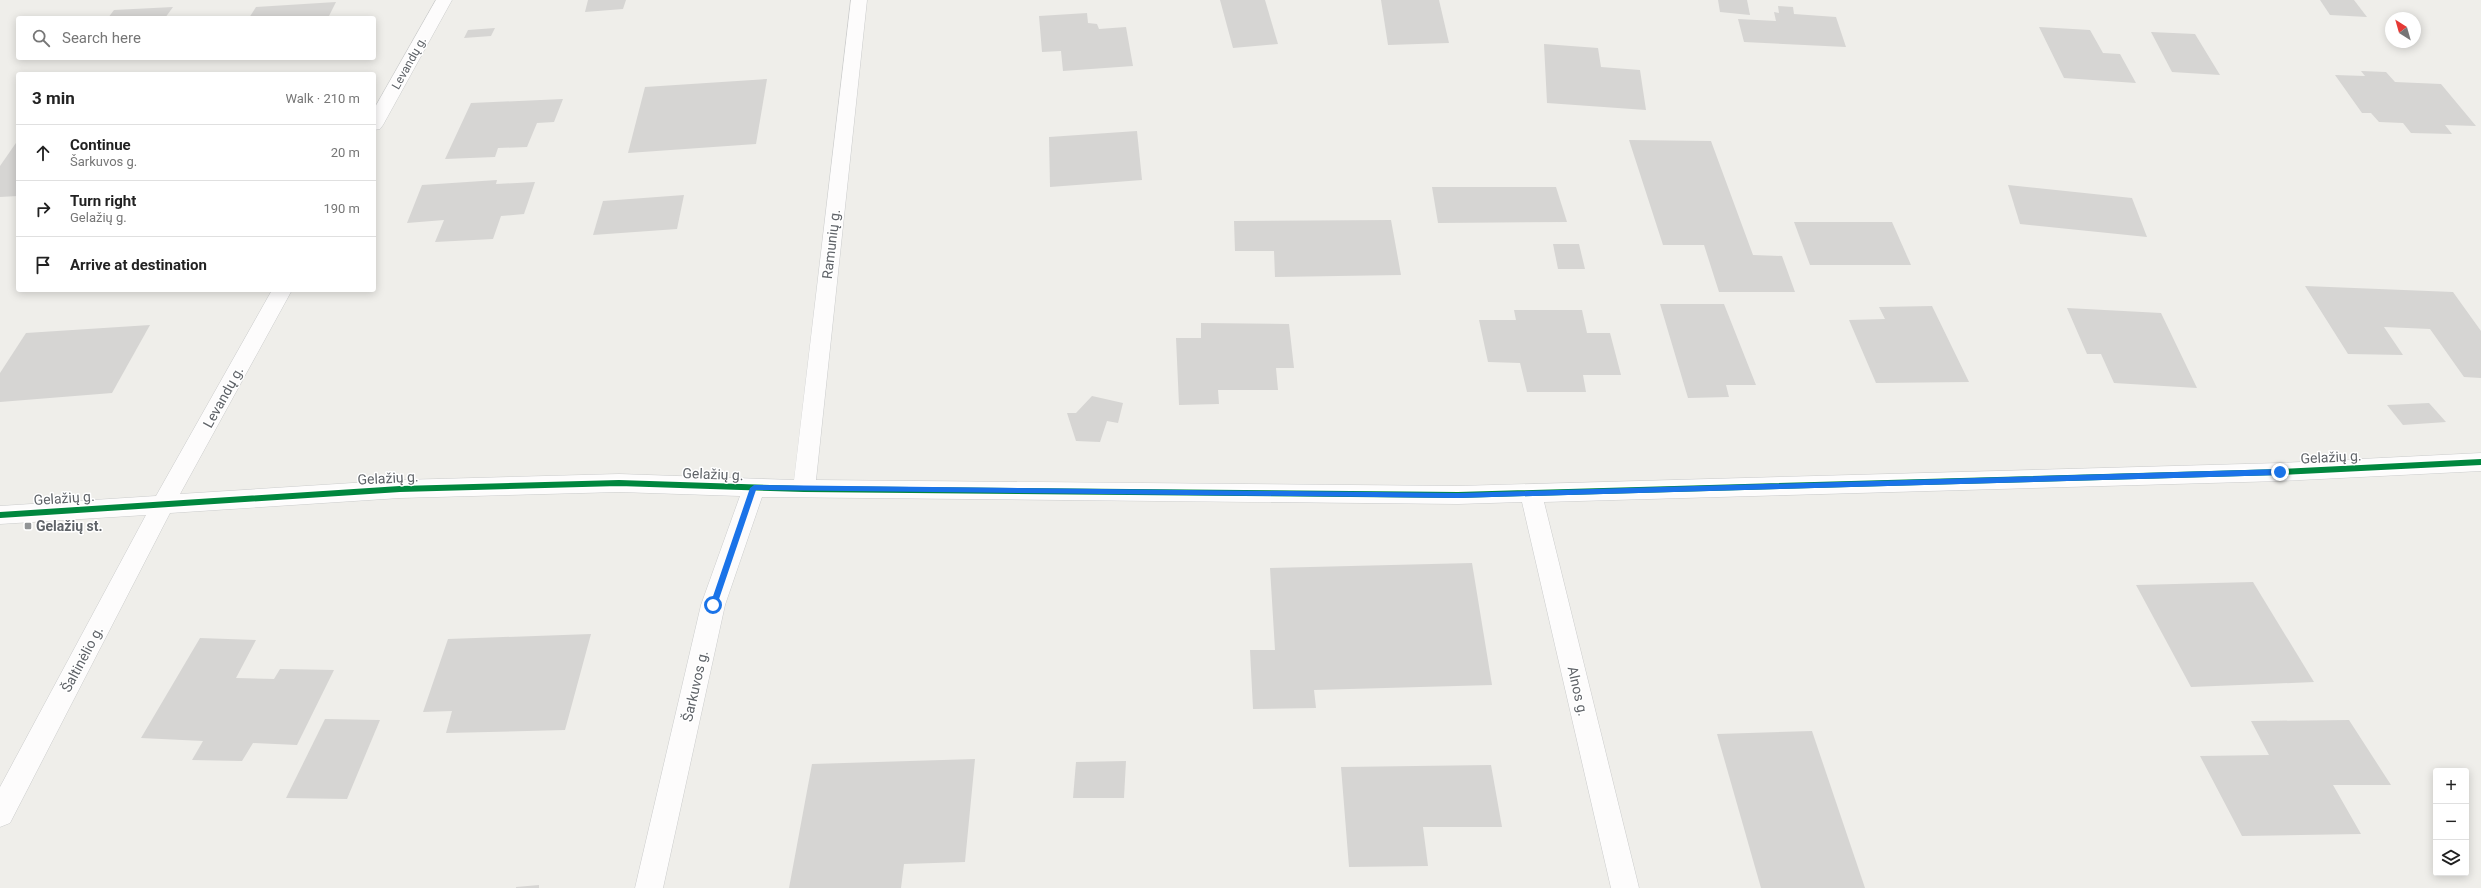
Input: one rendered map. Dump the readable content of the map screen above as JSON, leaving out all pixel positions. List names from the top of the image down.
{
  "streets": {
    "street": [
      "Levandų g.",
      "Ramunių g.",
      "Gelažių g.",
      "Šaltinėlio g.",
      "Šarkuvos g.",
      "Alnos g."
    ]
  },
  "crossings": [
    ["Levandų g.", "Gelažių g."],
    ["Levandų g.", "Šaltinėlio g."],
    ["Ramunių g.", "Gelažių g."],
    ["Gelažių g.", "Šaltinėlio g."],
    ["Gelažių g.", "Šarkuvos g."],
    ["Gelažių g.", "Alnos g."]
  ],
  "places": {
    "transit": ["Gelažių st."]
  },
  "north": "top left",
  "page": {
    "search": "Search here",
    "heading": ["3 min", "Walk · 210 m"],
    "list": [
      ["Continue", "Šarkuvos g.", "20 m"],
      ["Turn right", "Gelažių g.", "190 m"],
      "Arrive at destination"
    ],
    "map_buttons": ["+", "−"]
  }
}
